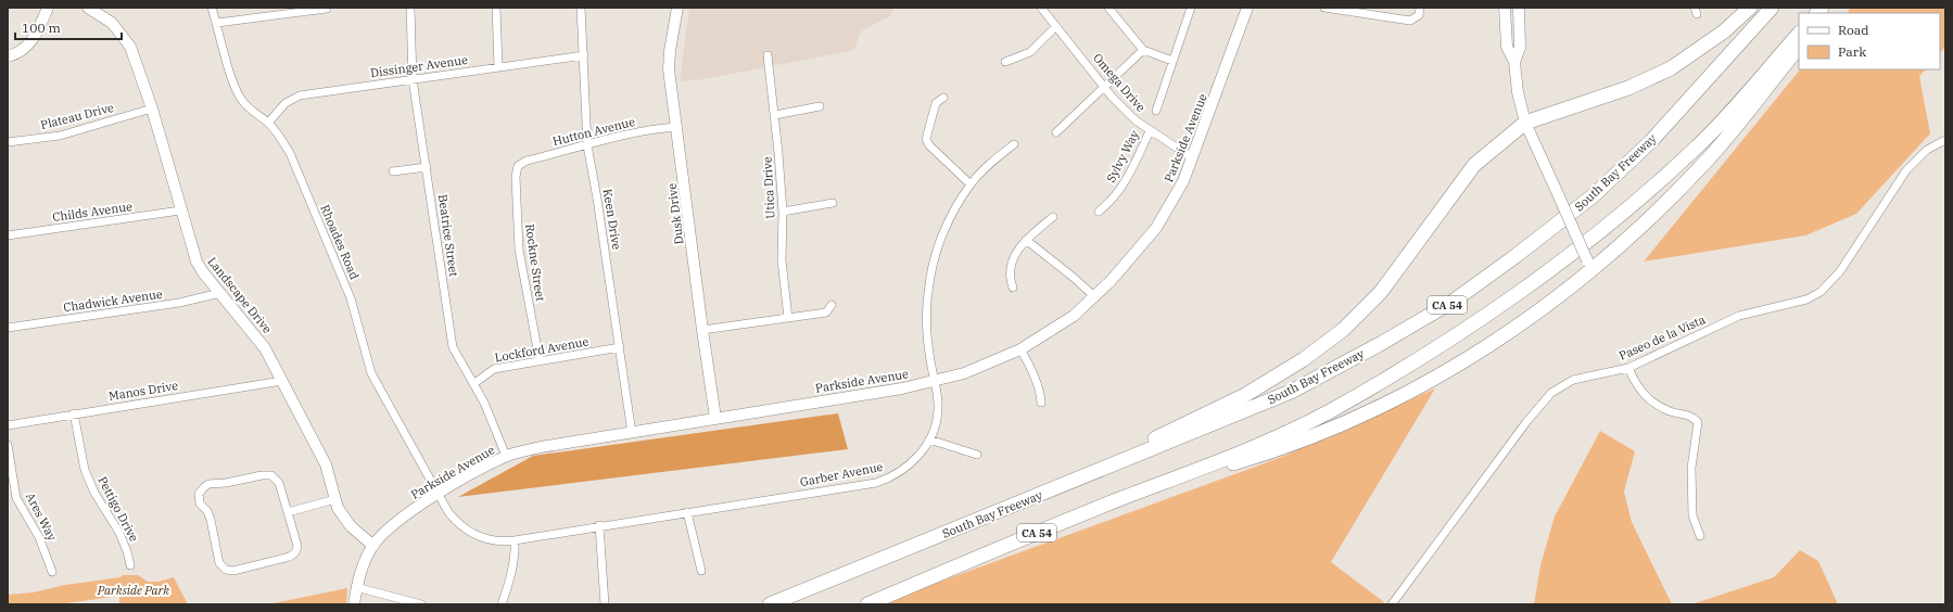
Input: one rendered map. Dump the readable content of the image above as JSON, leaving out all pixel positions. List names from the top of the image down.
{
  "streets": {
    "highway": ["South Bay Freeway", "CA 54"],
    "main road": ["Parkside Avenue", "Dusk Drive", "Landscape Drive"],
    "street": [
      "Dissinger Avenue",
      "Omega Drive",
      "Plateau Drive",
      "Hutton Avenue",
      "Sylvy Way",
      "Utica Drive",
      "Childs Avenue",
      "Keen Drive",
      "Beatrice Street",
      "Rhoades Road",
      "Rockne Street",
      "Chadwick Avenue",
      "Paseo de la Vista",
      "Lockford Avenue",
      "Manos Drive",
      "Garber Avenue",
      "Pettigo Drive",
      "Ares Way"
    ]
  },
  "crossings": [
    ["Dissinger Avenue", "Keen Drive"],
    ["Dissinger Avenue", "Beatrice Street"],
    ["Dissinger Avenue", "Rhoades Road"],
    ["Omega Drive", "Parkside Avenue"],
    ["Omega Drive", "Sylvy Way"],
    ["Plateau Drive", "Landscape Drive"],
    ["Hutton Avenue", "Dusk Drive"],
    ["Hutton Avenue", "Keen Drive"],
    ["Hutton Avenue", "Rockne Street"],
    ["Parkside Avenue", "Dusk Drive"],
    ["Parkside Avenue", "Keen Drive"],
    ["Parkside Avenue", "Beatrice Street"],
    ["Parkside Avenue", "Rhoades Road"],
    ["Parkside Avenue", "Landscape Drive"],
    ["Parkside Avenue", "Garber Avenue"],
    ["Childs Avenue", "Landscape Drive"],
    ["Keen Drive", "Lockford Avenue"],
    ["Beatrice Street", "Lockford Avenue"],
    ["Rhoades Road", "Garber Avenue"],
    ["Rockne Street", "Lockford Avenue"],
    ["Landscape Drive", "Chadwick Avenue"],
    ["Landscape Drive", "Manos Drive"],
    ["Manos Drive", "Pettigo Drive"]
  ],
  "parks": ["Parkside Park"],
  "legend": ["Road", "Park"],
  "scale_bar": "100 m"
}
